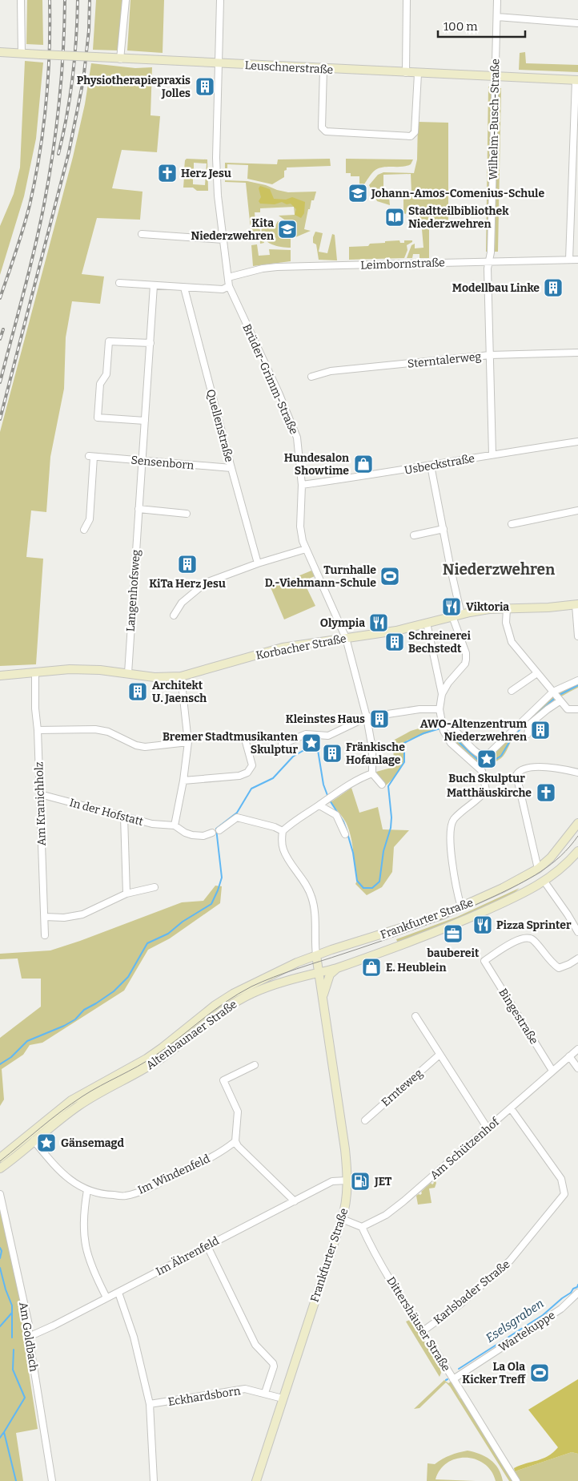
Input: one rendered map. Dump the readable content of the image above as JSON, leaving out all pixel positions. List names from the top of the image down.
{
  "streets": {
    "main road": [
      "Leuschnerstraße",
      "Korbacher Straße",
      "Frankfurter Straße",
      "Altenbaunaer Straße"
    ],
    "street": [
      "Wilhelm-Busch-Straße",
      "Leimbornstraße",
      "Sterntalerweg",
      "Brüder-Grimm-Straße",
      "Quellenstraße",
      "Sensenborn",
      "Usbeckstraße",
      "Langenhofsweg",
      "Am Kranichholz",
      "In der Hofstatt",
      "Bingestraße",
      "Ernteweg",
      "Am Schützenhof",
      "Im Windenfeld",
      "Im Ährenfeld",
      "Karlsbader Straße",
      "Dittershäuser Straße",
      "Wartekuppe",
      "Am Goldbach",
      "Eckhardsborn"
    ]
  },
  "crossings": [
    ["Leuschnerstraße", "Wilhelm-Busch-Straße"],
    ["Leuschnerstraße", "Brüder-Grimm-Straße"],
    ["Wilhelm-Busch-Straße", "Leimbornstraße"],
    ["Wilhelm-Busch-Straße", "Sterntalerweg"],
    ["Wilhelm-Busch-Straße", "Usbeckstraße"],
    ["Leimbornstraße", "Brüder-Grimm-Straße"],
    ["Brüder-Grimm-Straße", "Usbeckstraße"],
    ["Brüder-Grimm-Straße", "Korbacher Straße"],
    ["Quellenstraße", "Sensenborn"],
    ["Sensenborn", "Langenhofsweg"],
    ["Langenhofsweg", "Korbacher Straße"],
    ["Korbacher Straße", "Am Kranichholz"],
    ["Am Kranichholz", "In der Hofstatt"],
    ["Frankfurter Straße", "Altenbaunaer Straße"],
    ["Frankfurter Straße", "Im Ährenfeld"],
    ["Frankfurter Straße", "Eckhardsborn"],
    ["Bingestraße", "Am Schützenhof"],
    ["Altenbaunaer Straße", "Im Windenfeld"],
    ["Am Schützenhof", "Karlsbader Straße"],
    ["Am Schützenhof", "Dittershäuser Straße"],
    ["Im Ährenfeld", "Am Goldbach"],
    ["Karlsbader Straße", "Dittershäuser Straße"],
    ["Dittershäuser Straße", "Wartekuppe"]
  ],
  "districts": ["Niederzwehren"],
  "water": ["Eselsgraben"],
  "places": {
    "building": [
      "Physiotherapiepraxis Jolles",
      "Modellbau Linke",
      "KiTa Herz Jesu",
      "Schreinerei Bechstedt",
      "Architekt U. Jaensch",
      "Kleinstes Haus",
      "AWO-Altenzentrum Niederzwehren",
      "Fränkische Hofanlage"
    ],
    "church": ["Herz Jesu", "Matthäuskirche"],
    "school or university": ["Johann-Amos-Comenius-Schule", "Kita Niederzwehren"],
    "library": ["Stadtteilbibliothek Niederzwehren"],
    "shop": ["Hundesalon Showtime", "E. Heublein"],
    "sports": ["Turnhalle D.-Viehmann-Schule", "La Ola Kicker Treff"],
    "restaurant": ["Viktoria", "Olympia", "Pizza Sprinter"],
    "place": ["Bremer Stadtmusikanten Skulptur", "Buch Skulptur", "Gänsemagd"],
    "office": ["baubereit"],
    "fuel station": ["JET"]
  },
  "scale_bar": "100 m"
}
